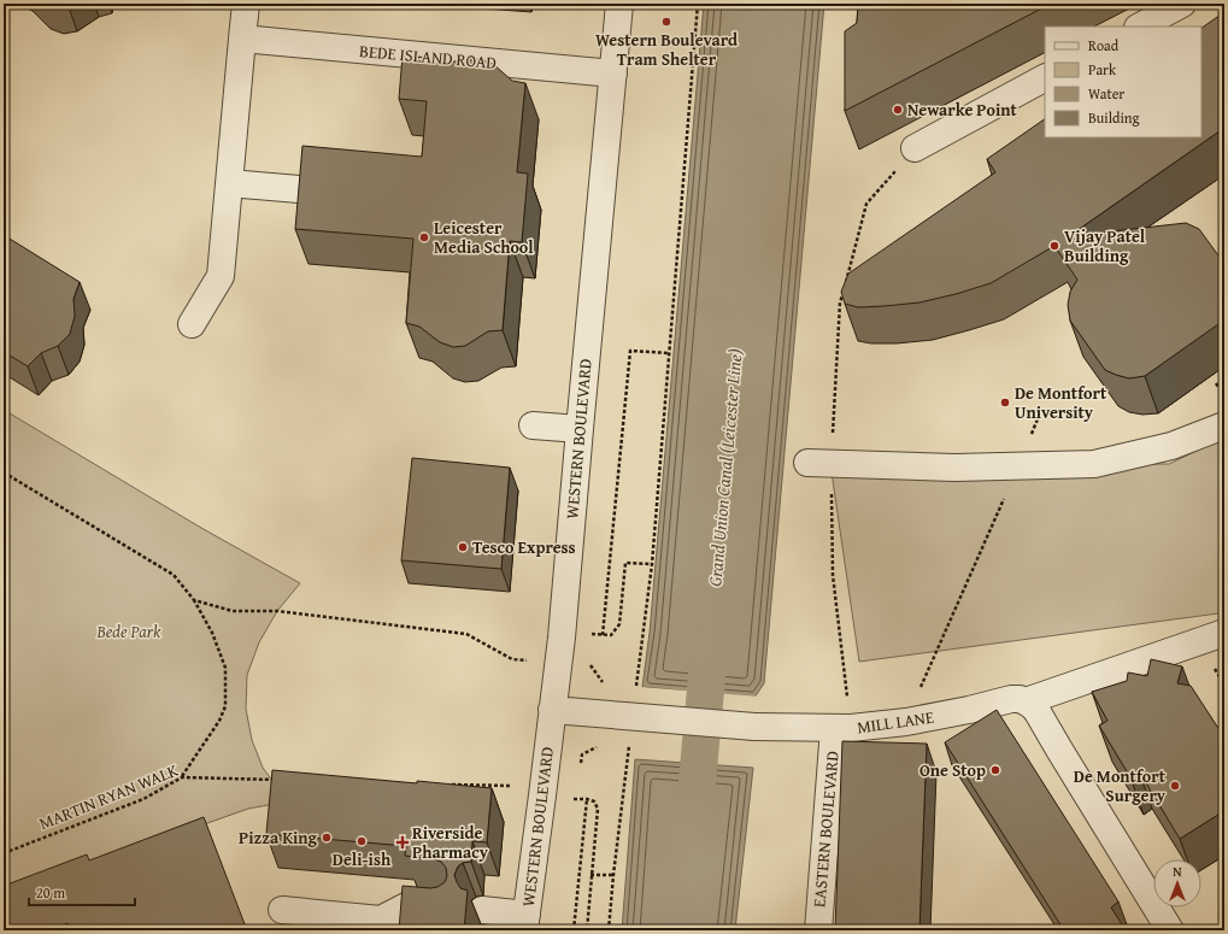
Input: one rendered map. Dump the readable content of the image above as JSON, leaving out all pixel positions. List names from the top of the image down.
{
  "streets": {
    "street": [
      "BEDE ISLAND ROAD",
      "WESTERN BOULEVARD",
      "MILL LANE",
      "EASTERN BOULEVARD"
    ],
    "path": ["MARTIN RYAN WALK"]
  },
  "crossings": [
    ["BEDE ISLAND ROAD", "WESTERN BOULEVARD"],
    ["WESTERN BOULEVARD", "MILL LANE"],
    ["MILL LANE", "EASTERN BOULEVARD"]
  ],
  "water": ["Grand Union Canal (Leicester Line)"],
  "parks": ["Bede Park"],
  "places": {
    "other": [
      "Western Boulevard Tram Shelter",
      "Newarke Point",
      "Leicester Media School",
      "Vijay Patel Building",
      "De Montfort University",
      "Tesco Express",
      "One Stop",
      "De Montfort Surgery",
      "Pizza King",
      "Deli-ish"
    ],
    "health": ["Riverside Pharmacy"]
  },
  "legend": [
    "Road",
    "Park",
    "Water",
    "Building"
  ],
  "scale_bar": "20 m",
  "north": "top"
}
